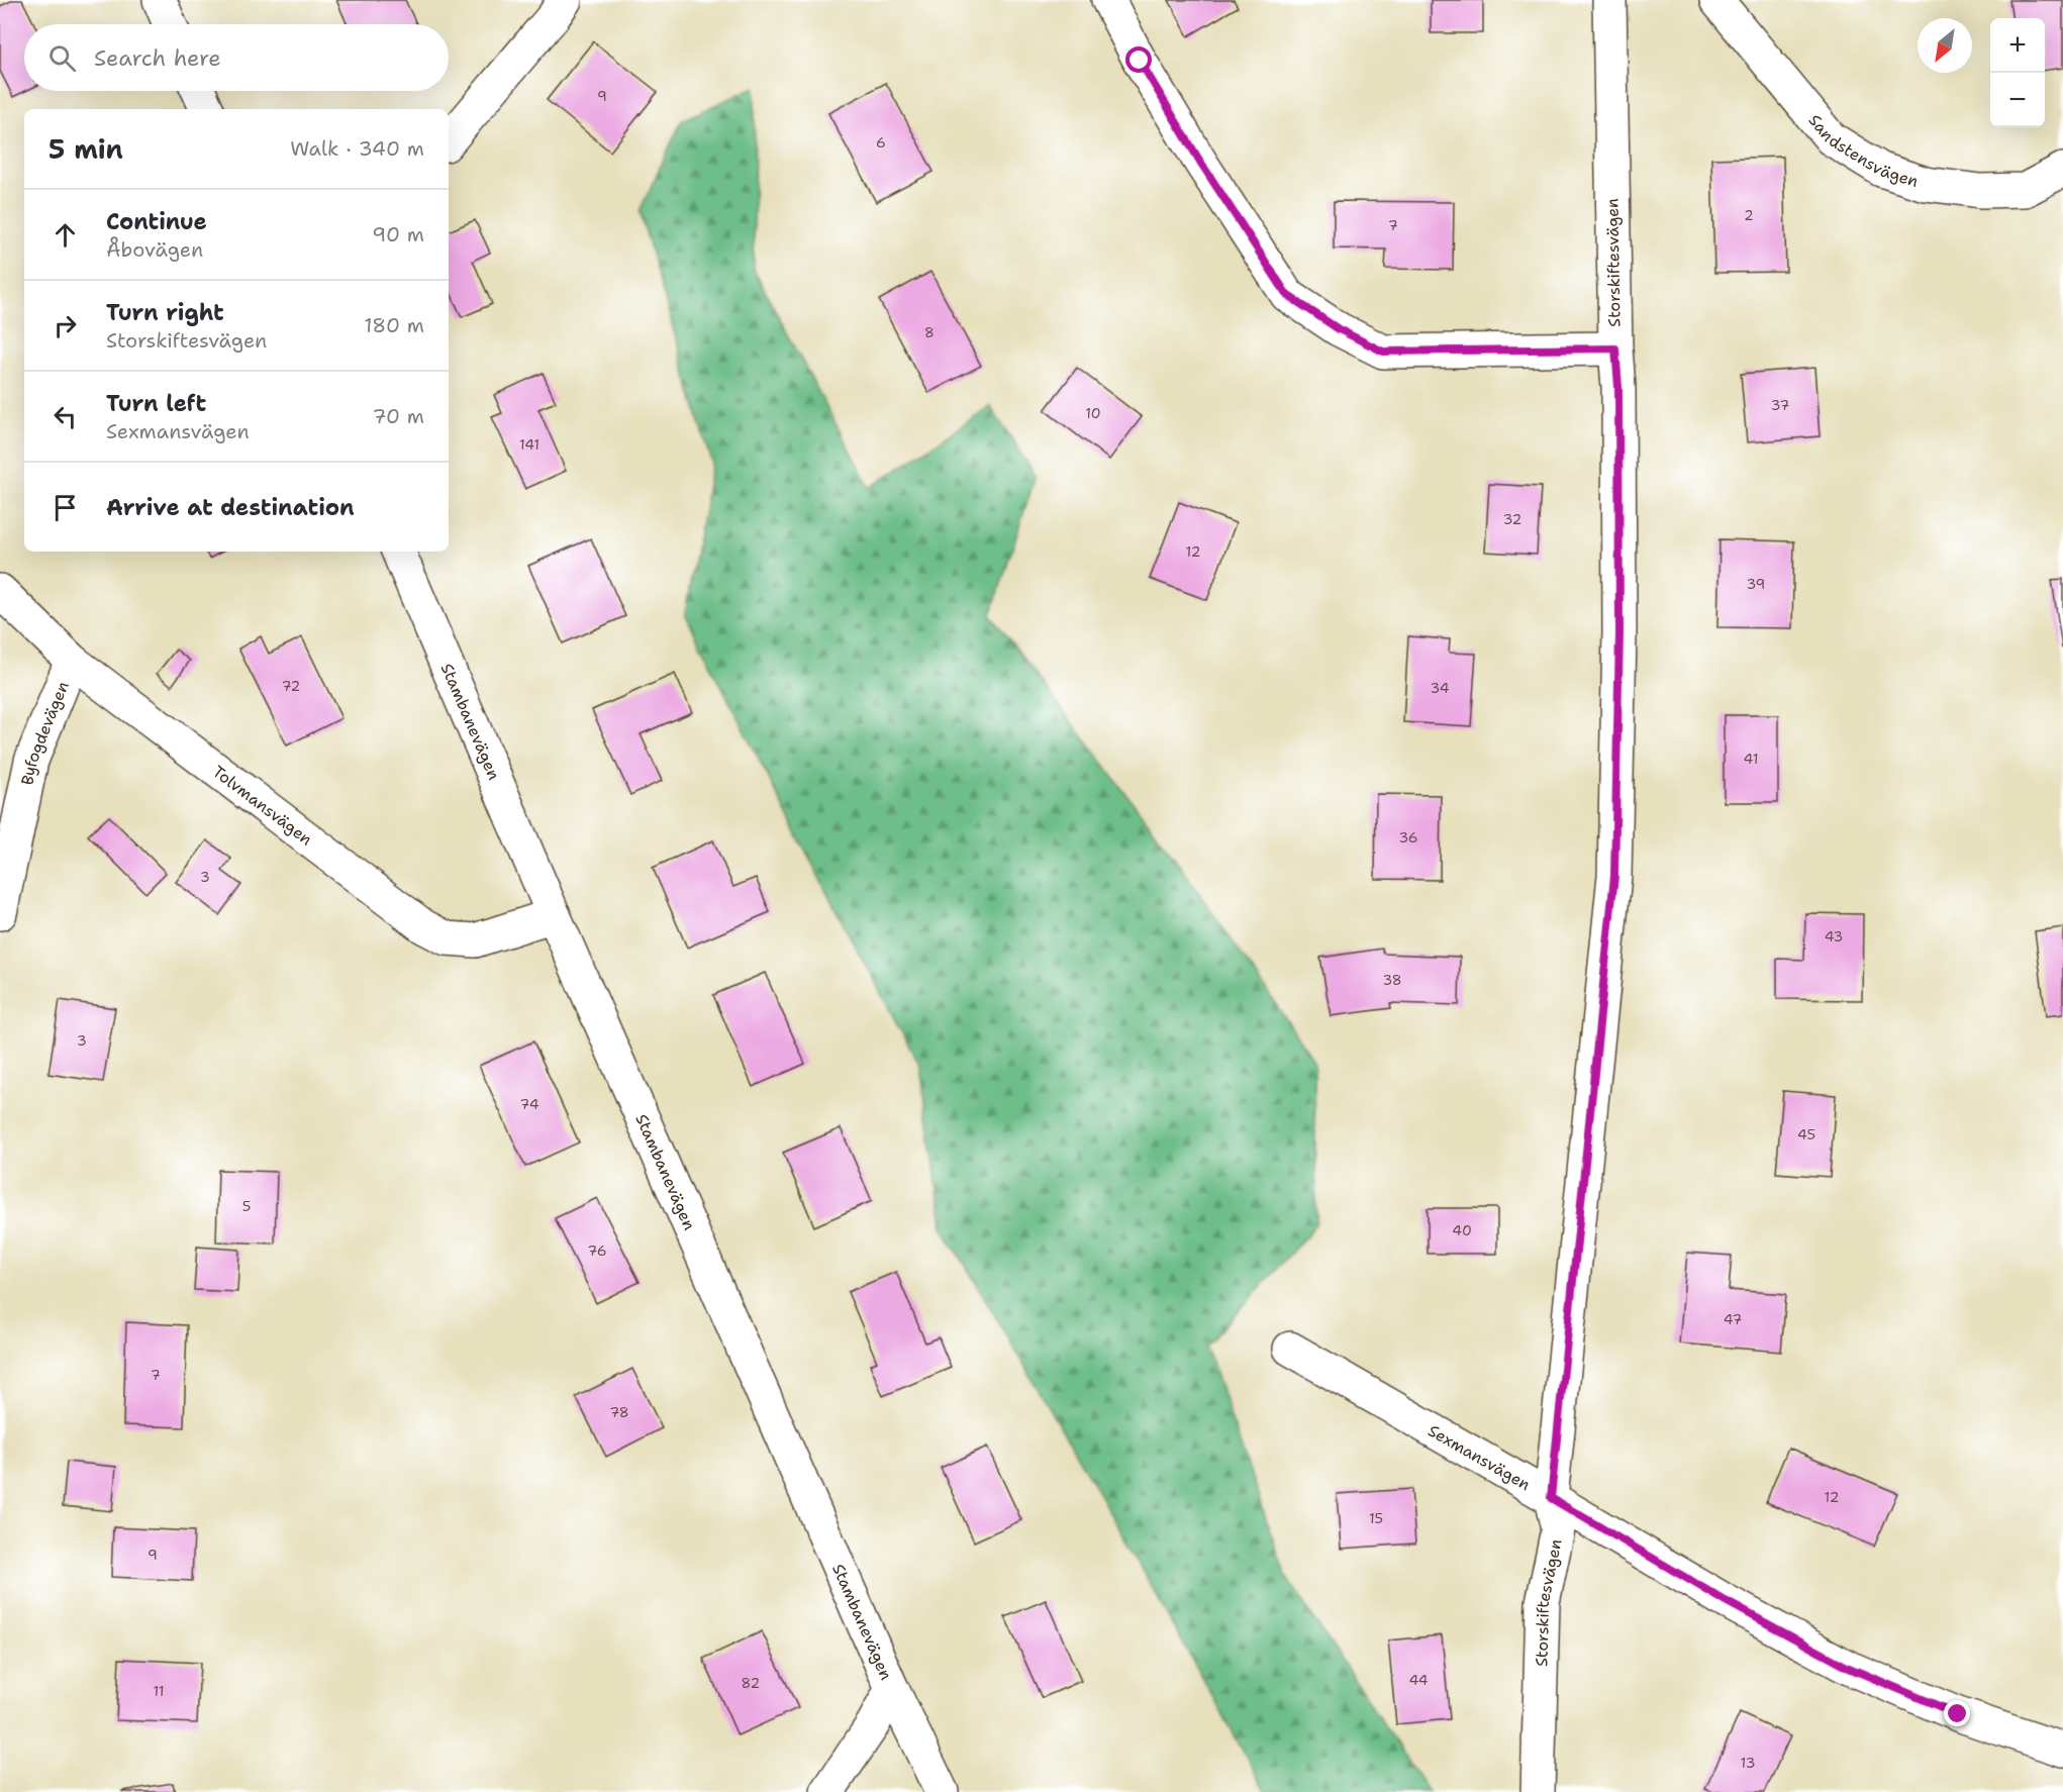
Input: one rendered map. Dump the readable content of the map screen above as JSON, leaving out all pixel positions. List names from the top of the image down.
{
  "streets": {
    "street": [
      "Sandstensvägen",
      "Storskiftesvägen",
      "Stambanevägen",
      "Byfogdevägen",
      "Tolvmansvägen",
      "Sexmansvägen"
    ]
  },
  "crossings": [
    ["Storskiftesvägen", "Sexmansvägen"],
    ["Stambanevägen", "Tolvmansvägen"],
    ["Byfogdevägen", "Tolvmansvägen"]
  ],
  "house_numbers": [
    "9",
    "6",
    "2",
    "7",
    "8",
    "37",
    "10",
    "141",
    "32",
    "12",
    "39",
    "72",
    "34",
    "41",
    "36",
    "3",
    "43",
    "38",
    "3",
    "74",
    "45",
    "5",
    "40",
    "76",
    "47",
    "7",
    "78",
    "12",
    "15",
    "9",
    "44",
    "82",
    "11",
    "13"
  ],
  "north": "bottom left",
  "page": {
    "map_buttons": ["+", "−"],
    "search": "Search here",
    "heading": ["5 min", "Walk · 340 m"],
    "list": [
      ["Continue", "Åbovägen", "90 m"],
      ["Turn right", "Storskiftesvägen", "180 m"],
      ["Turn left", "Sexmansvägen", "70 m"],
      "Arrive at destination"
    ]
  }
}
